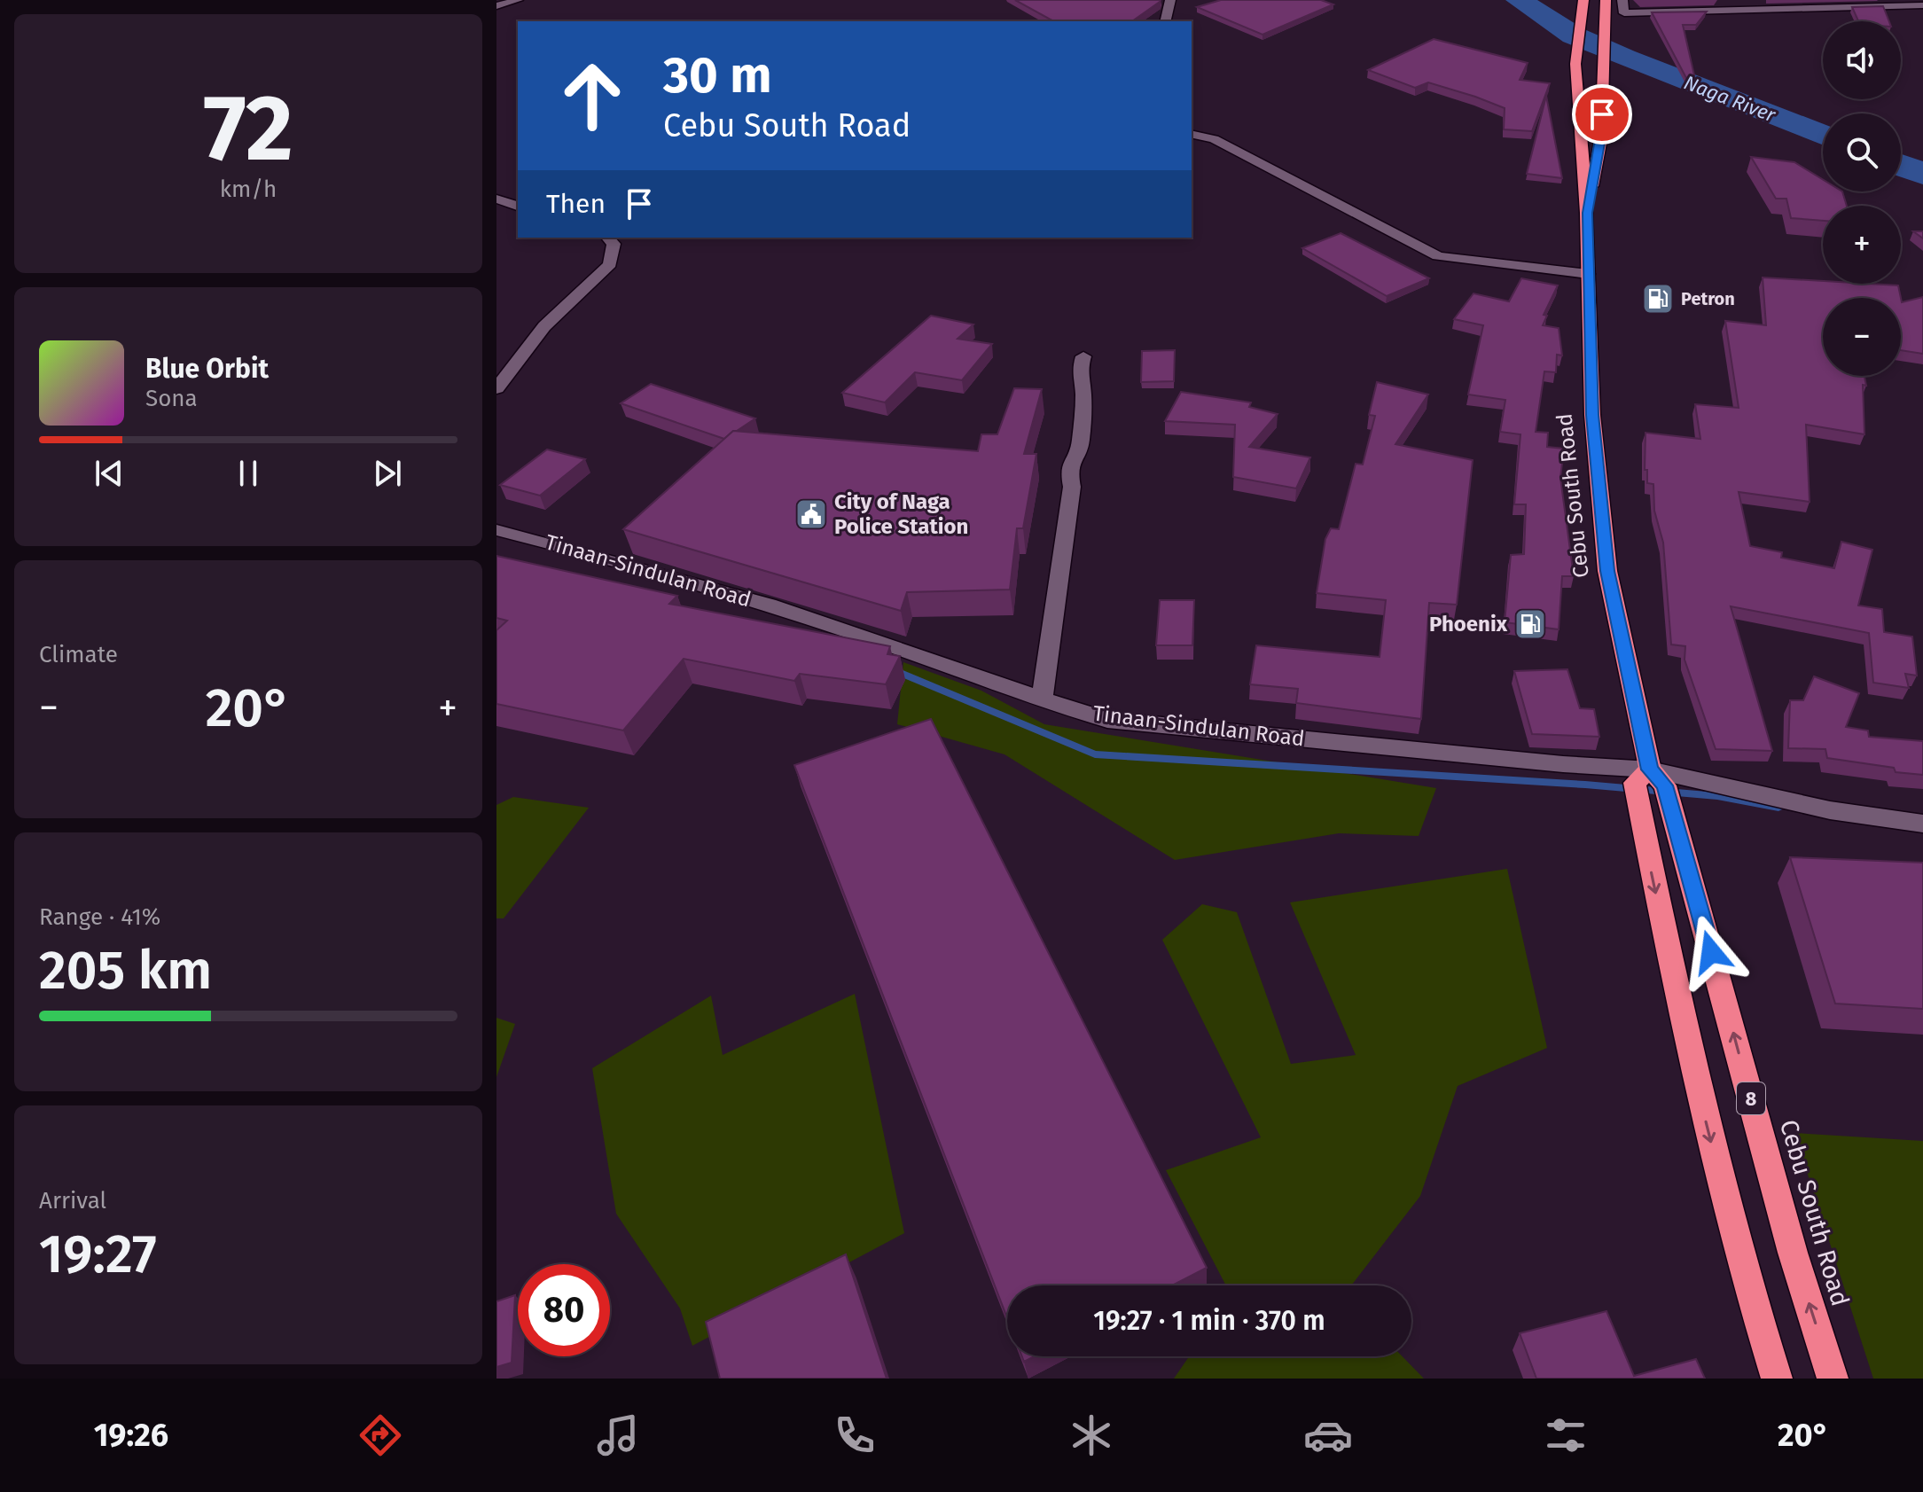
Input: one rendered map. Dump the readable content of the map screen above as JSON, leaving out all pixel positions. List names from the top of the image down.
{
  "streets": {
    "highway": ["Cebu South Road", "8"],
    "street": ["Tinaan-Sindulan Road"]
  },
  "crossings": [
    ["Cebu South Road", "Tinaan-Sindulan Road"],
    ["Cebu South Road", "8"],
    ["Tinaan-Sindulan Road", "8"]
  ],
  "water": ["Naga River"],
  "places": {
    "fuel station": ["Petron", "Phoenix"],
    "public building": ["City of Naga Police Station"]
  },
  "page": {
    "tile": [
      ["72", "km/h"],
      "Climate",
      ["Range · 41%", "205 km"],
      ["Arrival", "19:27"]
    ],
    "map_buttons": ["+", "−"],
    "turn": ["30 m", "Cebu South Road"],
    "then": "Then",
    "song": ["Blue Orbit", "Sona"],
    "heat": ["−", "20°", "+"],
    "limit": "80",
    "trip": "19:27 · 1 min · 370 m",
    "tabs": ["19:26", "20°"]
  }
}
